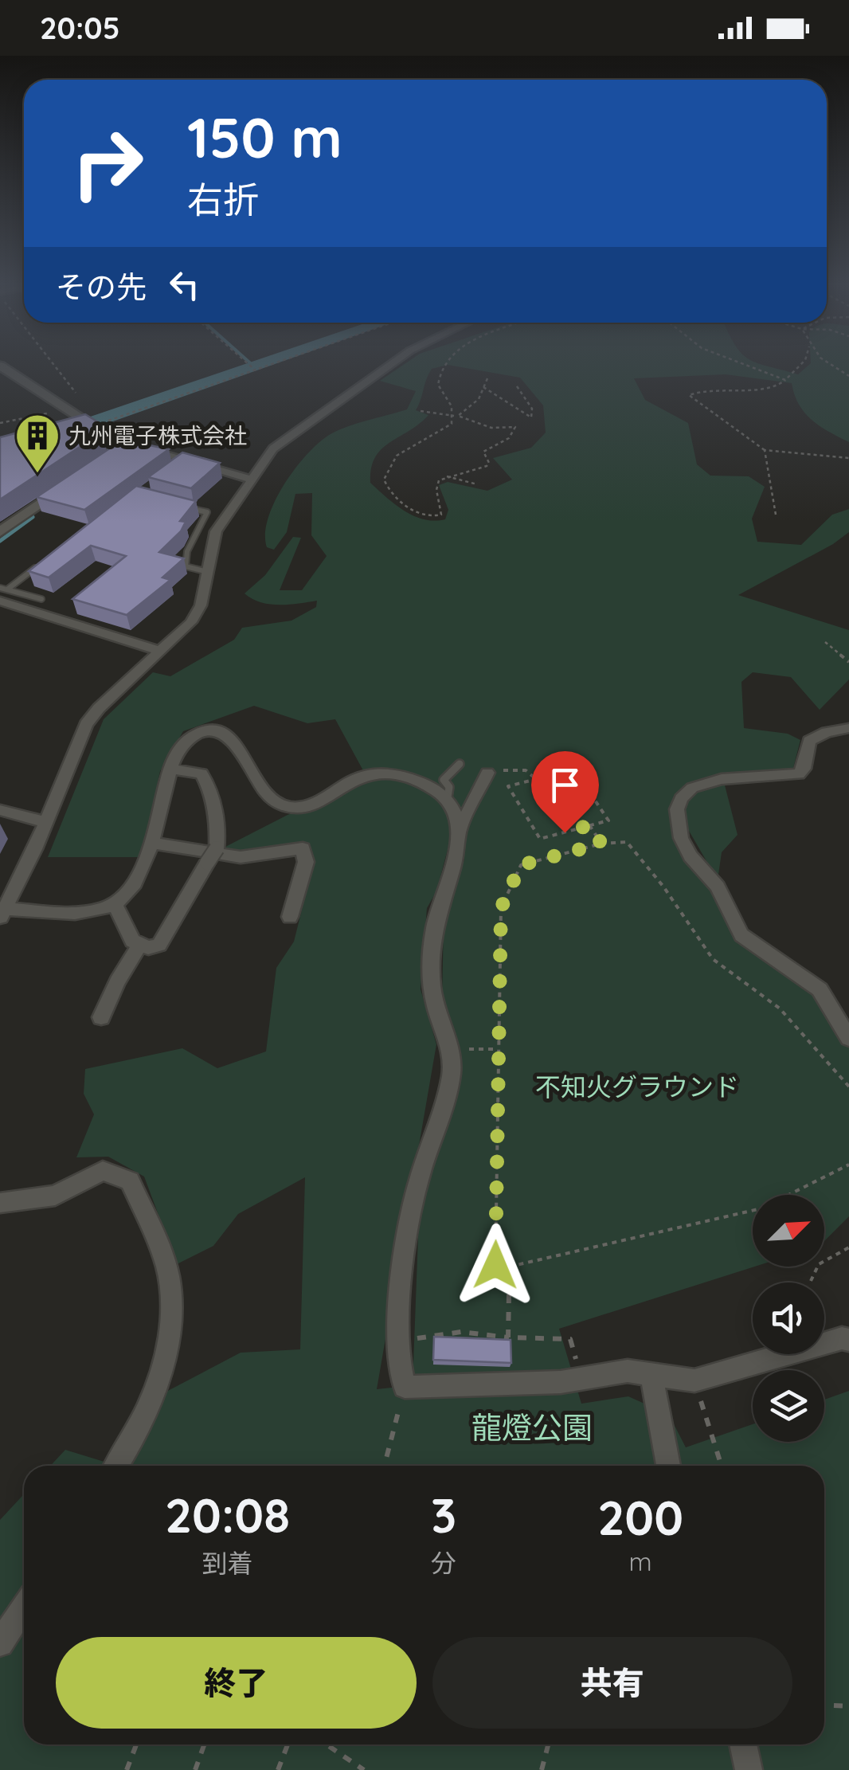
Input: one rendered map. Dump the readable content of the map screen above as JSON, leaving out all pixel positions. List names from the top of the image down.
{
  "parks": ["不知火グラウンド", "龍燈公園"],
  "places": {
    "building": ["九州電子株式会社"]
  },
  "north": "top right",
  "page": {
    "status": "20:05",
    "turn": ["150 m", "右折"],
    "then": "その先",
    "eta": [
      "20:08",
      "到着",
      "3",
      "分",
      "200",
      "m"
    ],
    "buttons": ["終了", "共有"]
  }
}
